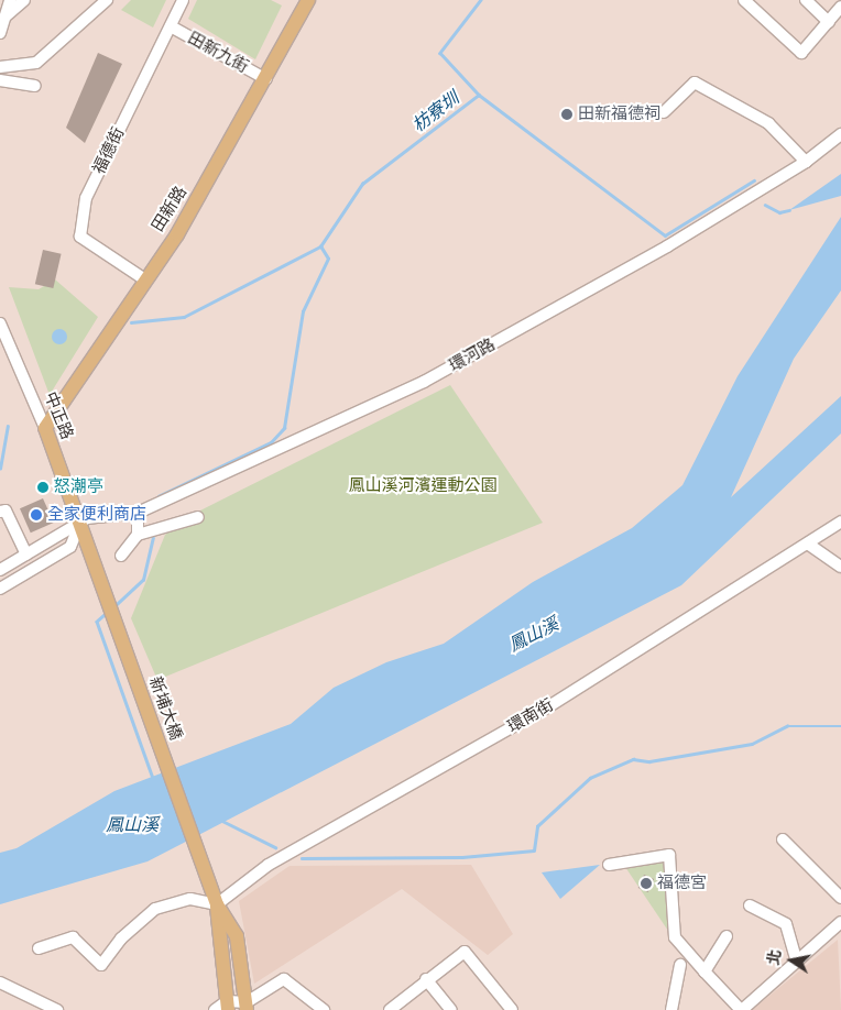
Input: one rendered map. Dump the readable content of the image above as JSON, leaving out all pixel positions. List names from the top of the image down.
{
  "streets": {
    "main road": ["田新路", "中正路", "新埔大橋"],
    "street": [
      "田新九街",
      "福德街",
      "環河路",
      "環南街"
    ]
  },
  "crossings": [
    ["田新九街", "福德街"],
    ["田新九街", "田新路"],
    ["福德街", "田新路"],
    ["田新路", "中正路"],
    ["環河路", "中正路"],
    ["環河路", "新埔大橋"],
    ["中正路", "新埔大橋"],
    ["新埔大橋", "環南街"]
  ],
  "water": ["枋寮圳", "鳳山溪"],
  "parks": ["鳳山溪河濱運動公園"],
  "places": [
    "田新福德祠",
    "怒潮亭",
    "全家便利商店",
    "福德宮"
  ],
  "north": "left"
}
